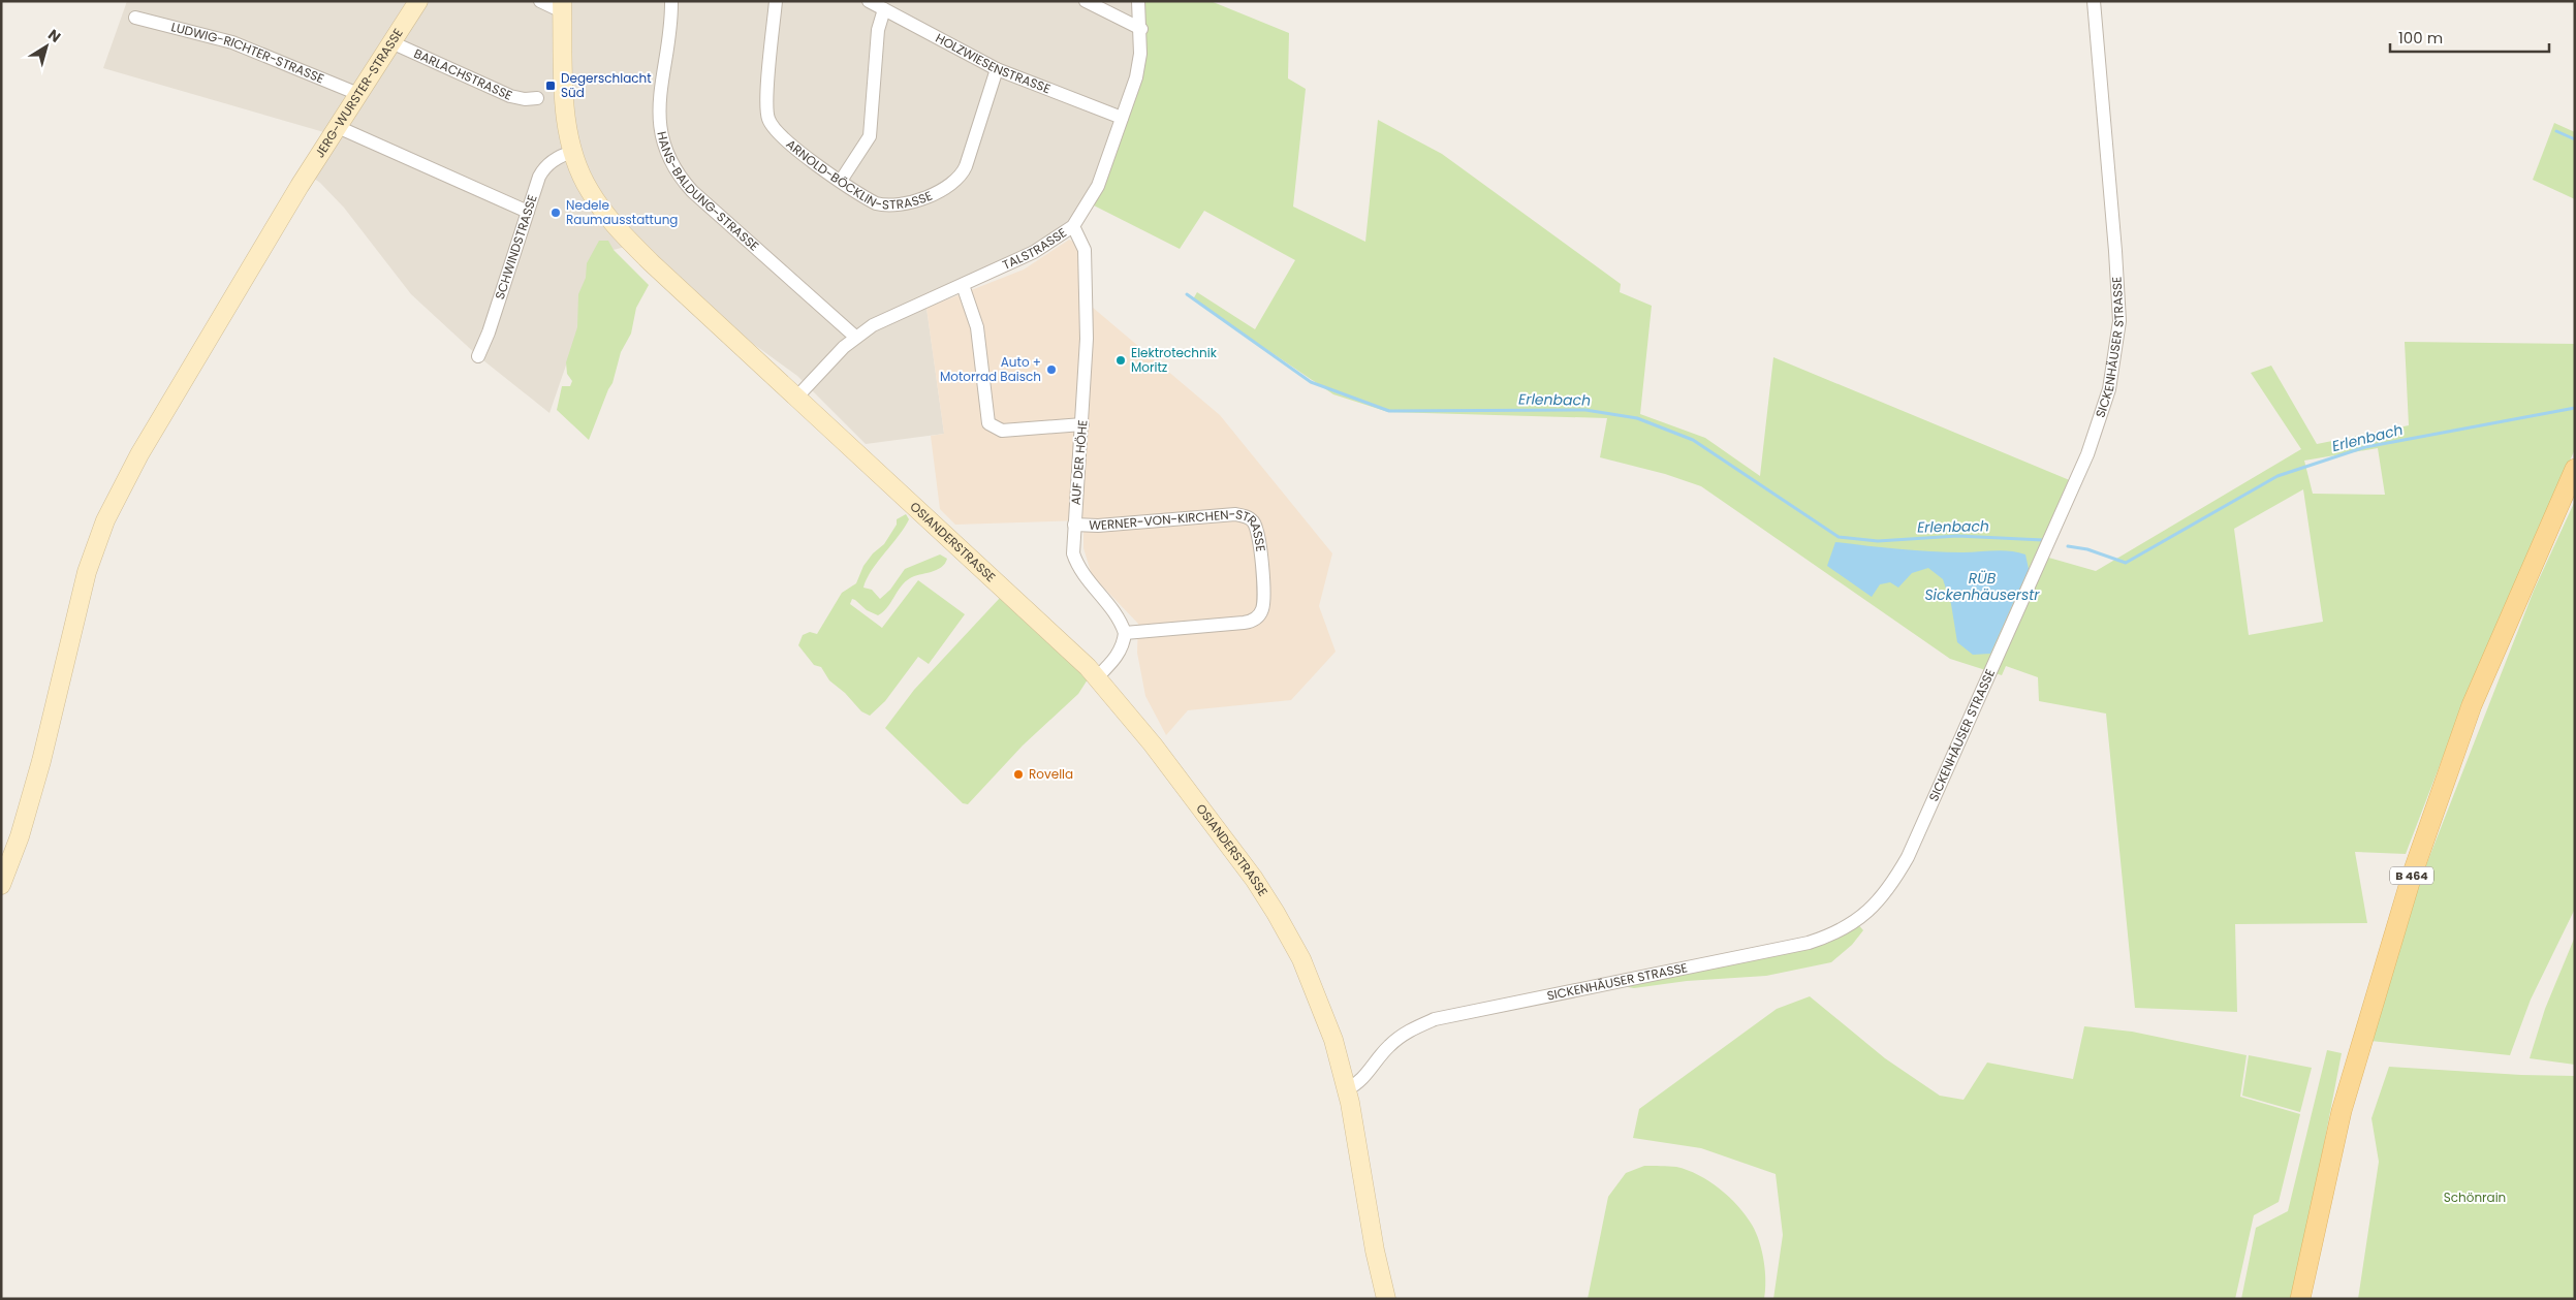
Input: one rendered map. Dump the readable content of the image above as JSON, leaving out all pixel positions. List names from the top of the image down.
{
  "streets": {
    "main road": ["B 464"],
    "street": [
      "LUDWIG-RICHTER-STRASSE",
      "HOLZWIESENSTRASSE",
      "BARLACHSTRASSE",
      "JERG-WURSTER-STRASSE",
      "ARNOLD-BÖCKLIN-STRASSE",
      "HANS-BALDUNG-STRASSE",
      "SCHWINDSTRASSE",
      "TALSTRASSE",
      "SICKENHÄUSER STRASSE",
      "AUF DER HÖHE",
      "OSIANDERSTRASSE",
      "WERNER-VON-KIRCHEN-STRASSE"
    ]
  },
  "crossings": [
    ["LUDWIG-RICHTER-STRASSE", "JERG-WURSTER-STRASSE"],
    ["HOLZWIESENSTRASSE", "ARNOLD-BÖCKLIN-STRASSE"],
    ["HOLZWIESENSTRASSE", "TALSTRASSE"],
    ["BARLACHSTRASSE", "JERG-WURSTER-STRASSE"],
    ["HANS-BALDUNG-STRASSE", "TALSTRASSE"],
    ["SCHWINDSTRASSE", "OSIANDERSTRASSE"],
    ["TALSTRASSE", "AUF DER HÖHE"],
    ["TALSTRASSE", "OSIANDERSTRASSE"],
    ["SICKENHÄUSER STRASSE", "OSIANDERSTRASSE"],
    ["AUF DER HÖHE", "WERNER-VON-KIRCHEN-STRASSE"]
  ],
  "water": ["Erlenbach", "RÜB Sickenhäuserstr"],
  "parks": ["Schönrain"],
  "places": {
    "transit": ["Degerschlacht Süd"],
    "other": [
      "Nedele Raumausstattung",
      "Elektrotechnik Moritz",
      "Auto + Motorrad Baisch",
      "Rovella"
    ]
  },
  "scale_bar": "100 m",
  "north": "top right"
}
